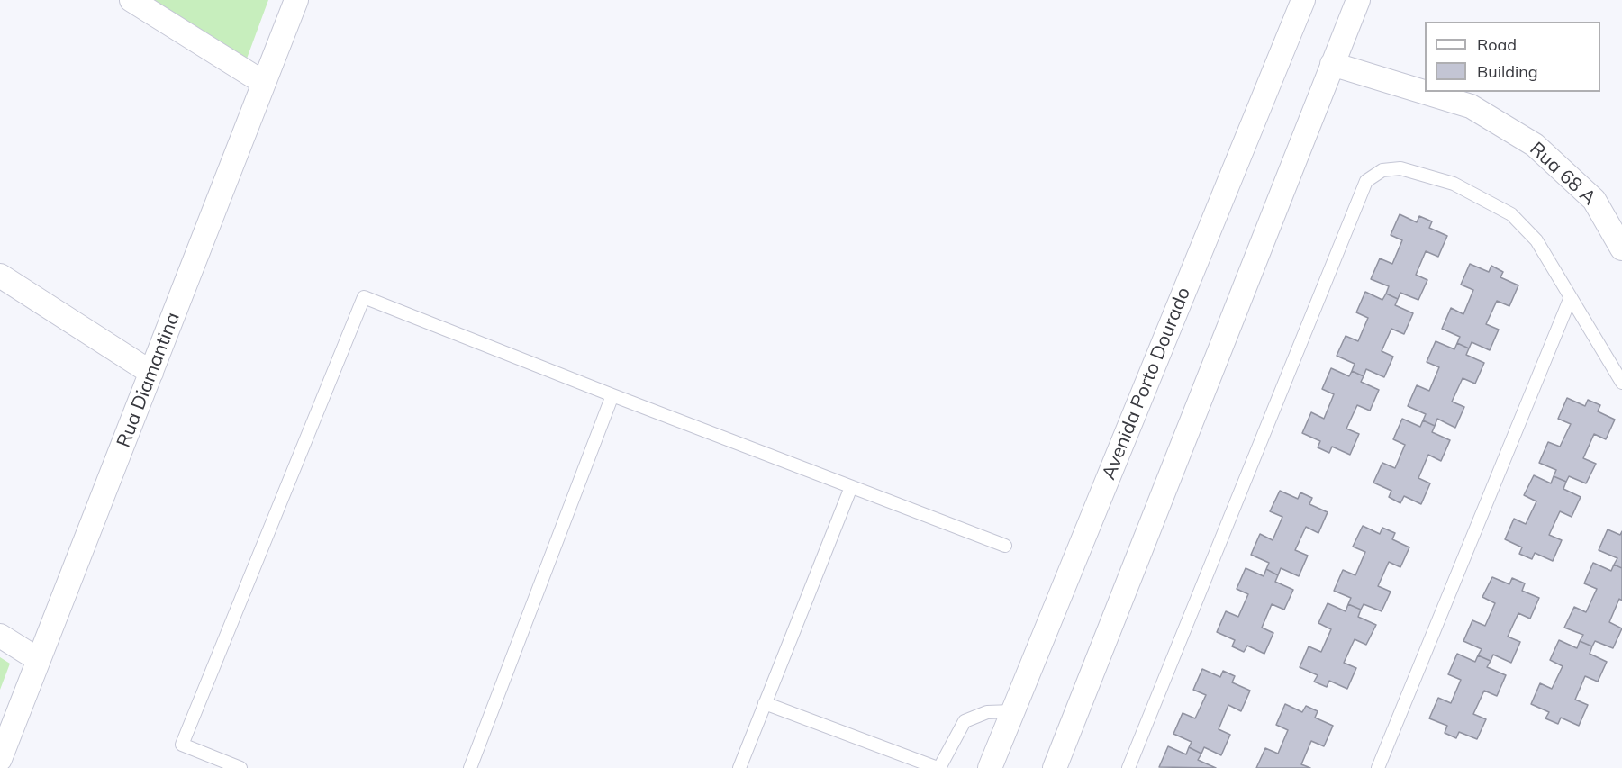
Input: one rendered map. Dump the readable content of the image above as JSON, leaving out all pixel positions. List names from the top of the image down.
{
  "streets": {
    "street": ["Rua 68 A", "Rua Diamantina", "Avenida Porto Dourado"]
  },
  "legend": ["Road", "Building"]
}
